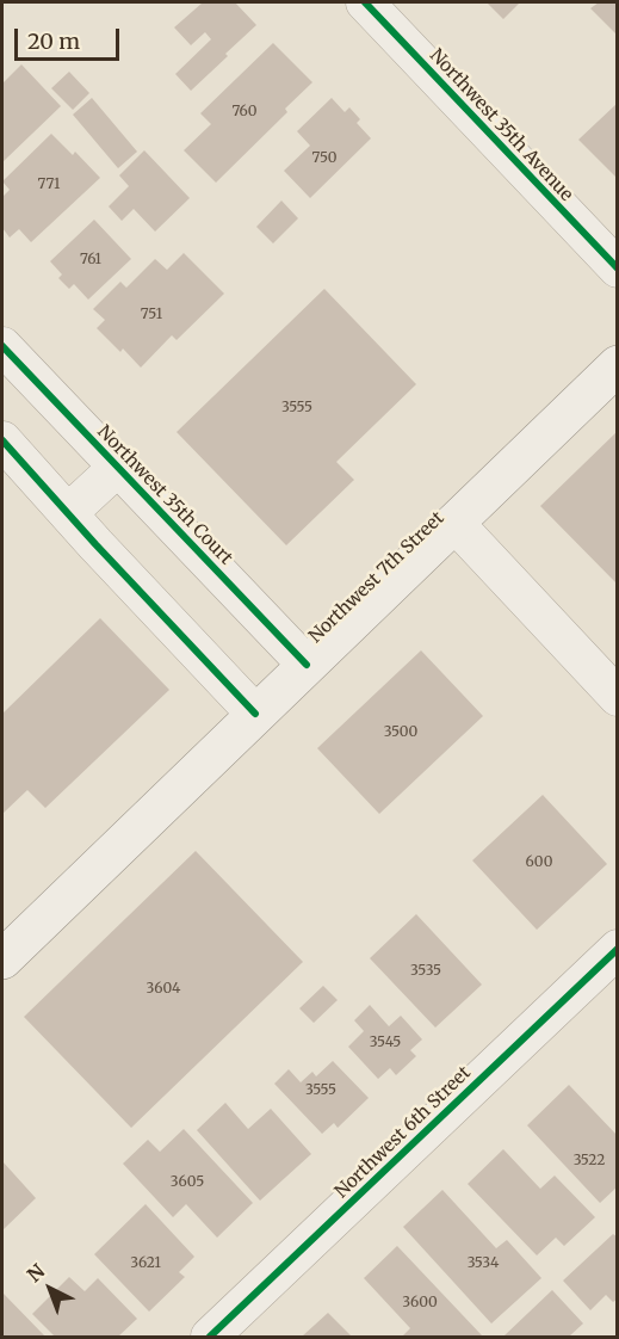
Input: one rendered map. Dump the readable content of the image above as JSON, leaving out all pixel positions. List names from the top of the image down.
{
  "streets": {
    "main road": ["Northwest 7th Street"],
    "street": ["Northwest 35th Avenue", "Northwest 35th Court", "Northwest 6th Street"]
  },
  "crossings": [
    ["Northwest 35th Court", "Northwest 7th Street"]
  ],
  "house_numbers": [
    "760",
    "750",
    "771",
    "761",
    "751",
    "3555",
    "3500",
    "600",
    "3535",
    "3604",
    "3545",
    "3555",
    "3522",
    "3605",
    "3621",
    "3534",
    "3600"
  ],
  "scale_bar": "20 m",
  "north": "top left"
}
